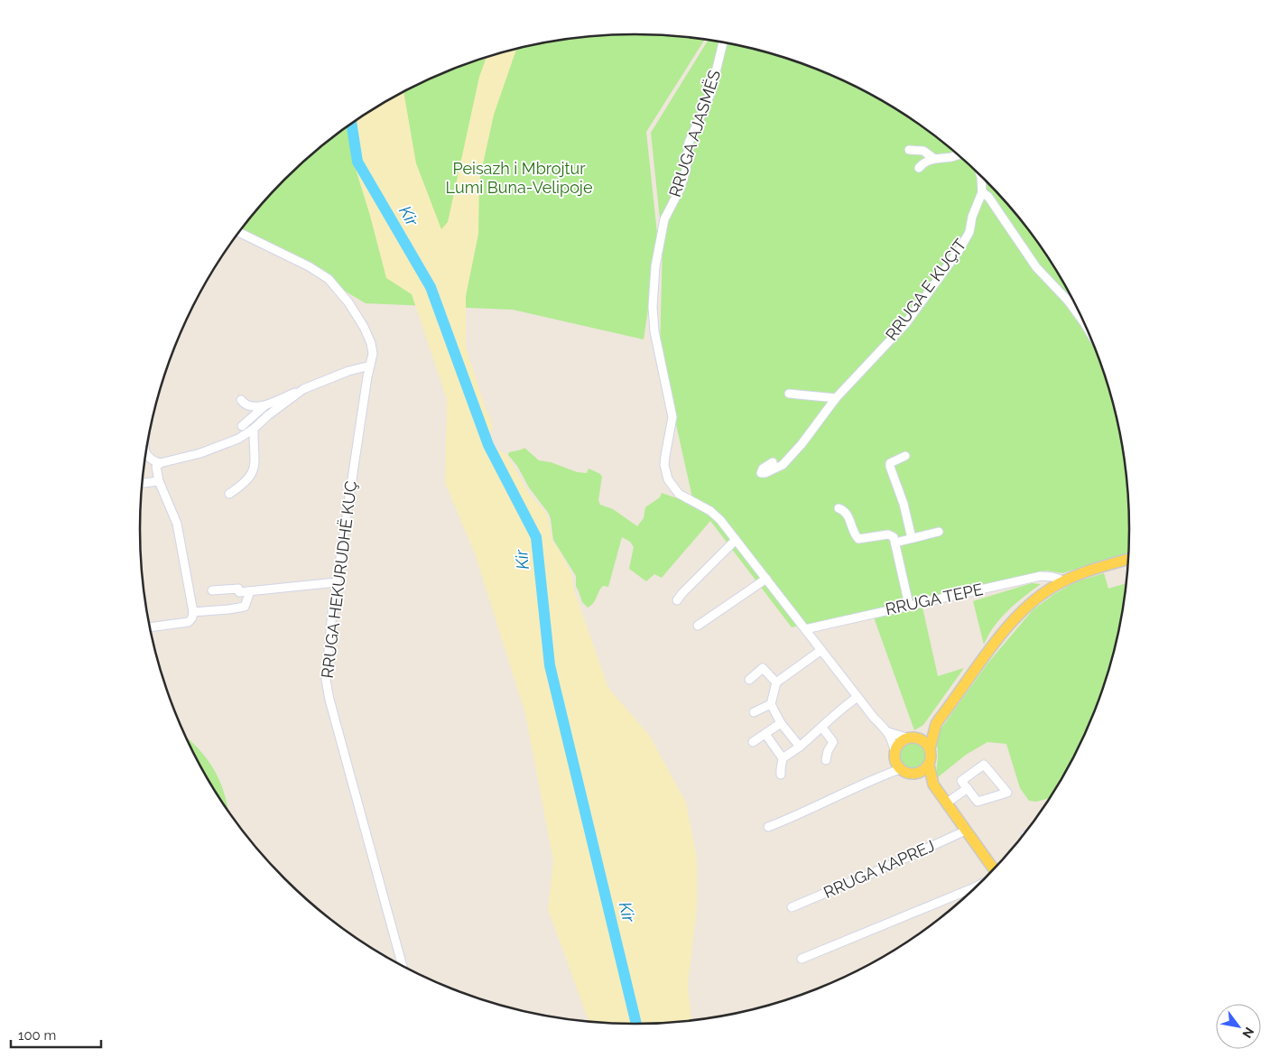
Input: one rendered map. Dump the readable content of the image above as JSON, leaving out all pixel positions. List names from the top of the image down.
{
  "streets": {
    "street": [
      "RRUGA AJASMËS",
      "RRUGA E KUÇIT",
      "RRUGA HEKURUDHË KUÇ",
      "RRUGA TEPE",
      "RRUGA KAPREJ"
    ]
  },
  "water": ["Kir"],
  "parks": ["Peisazh i Mbrojtur Lumi Buna-Velipoje"],
  "scale_bar": "100 m",
  "north": "bottom right"
}
